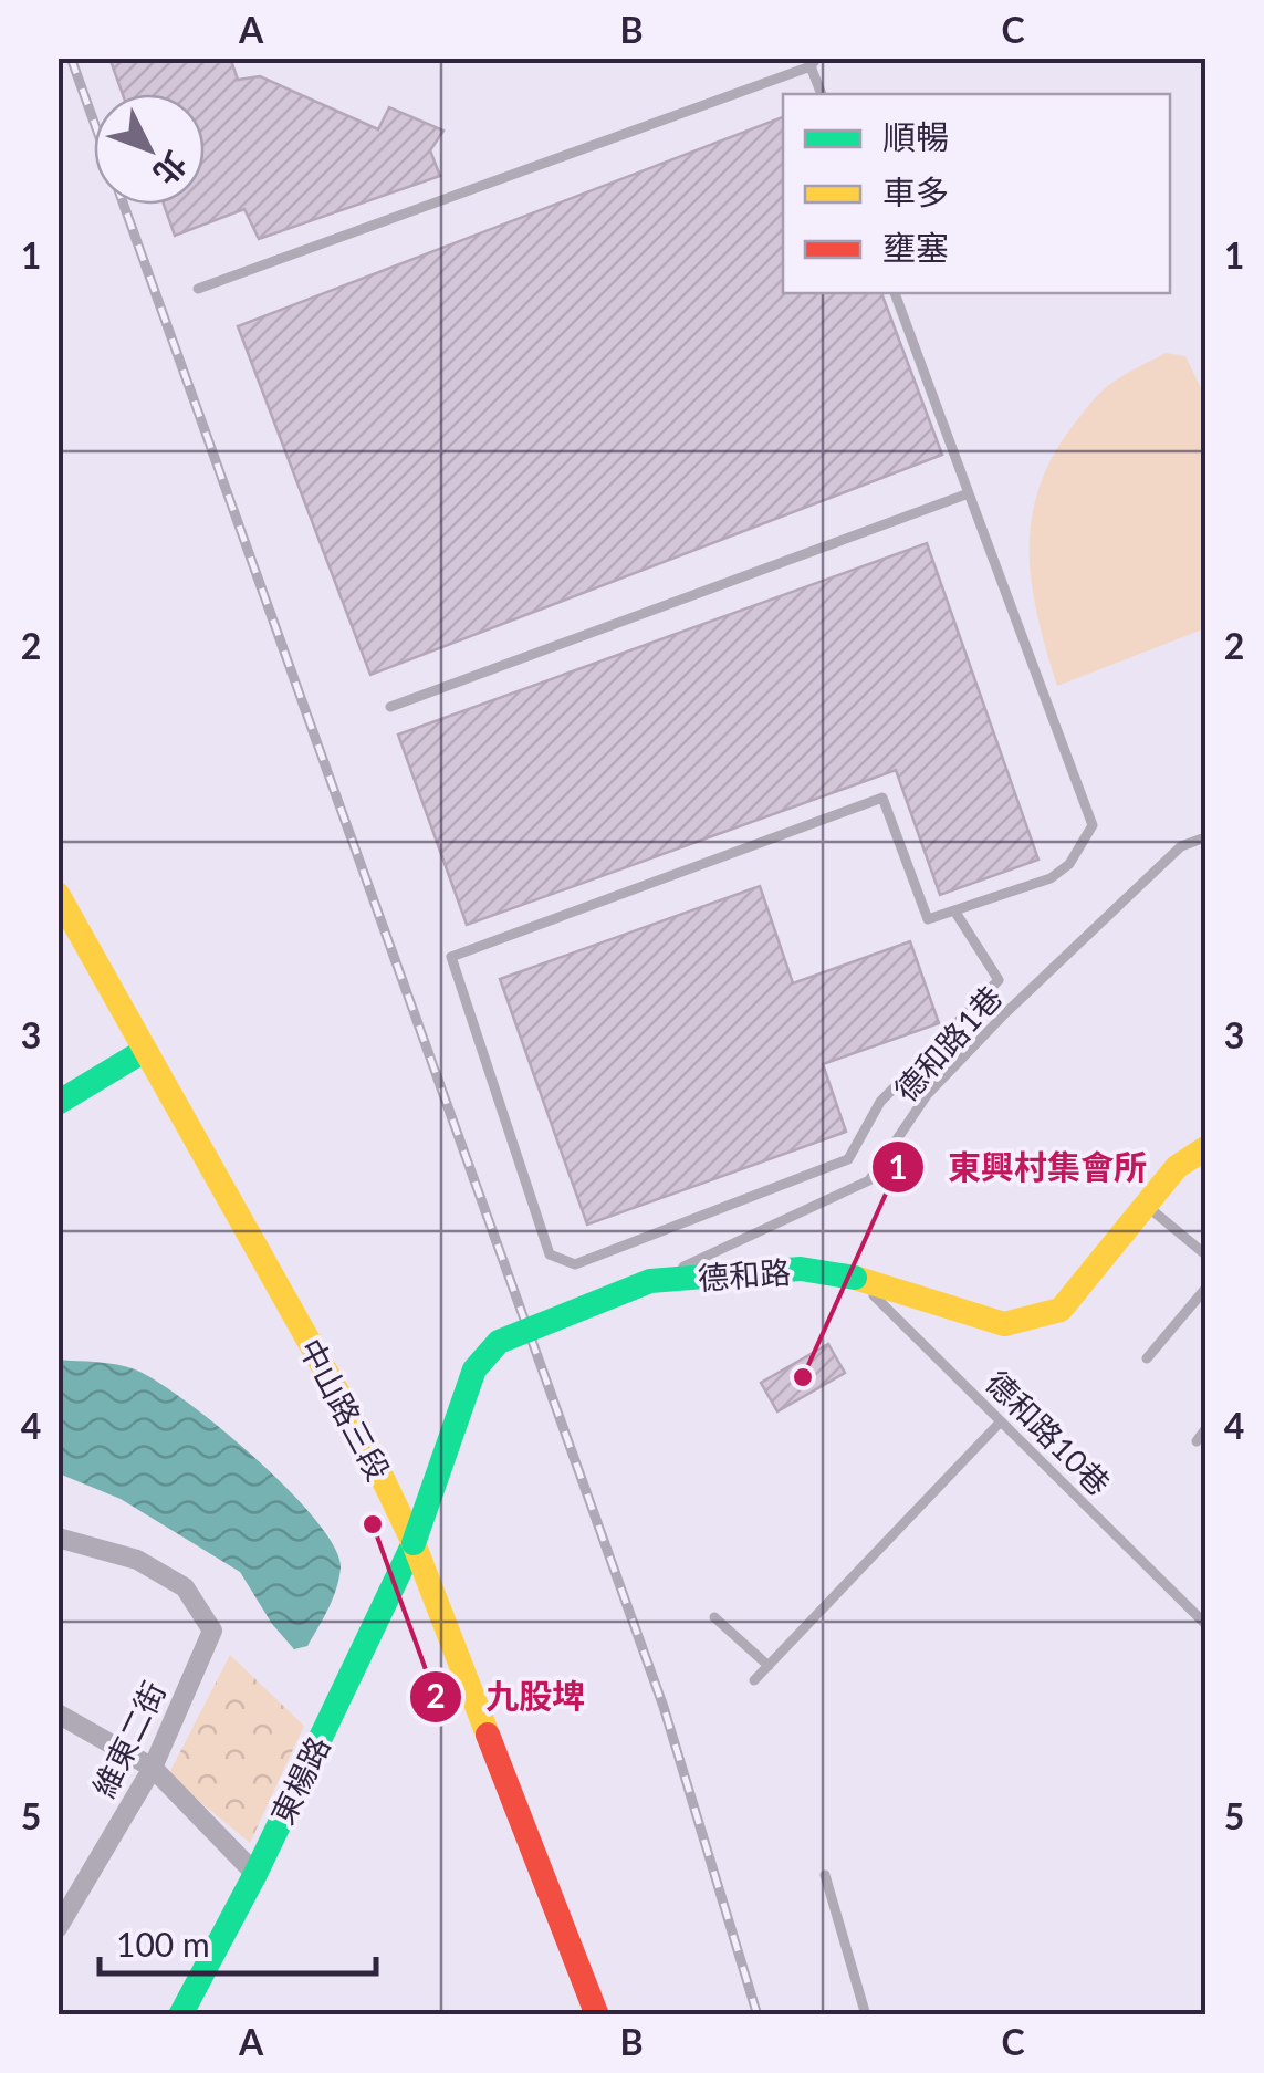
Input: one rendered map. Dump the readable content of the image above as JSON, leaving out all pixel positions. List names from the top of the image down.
{
  "streets": {
    "street": [
      "德和路",
      "中山路三段",
      "維東二街",
      "東楊路"
    ],
    "lane": ["德和路1巷", "德和路10巷"]
  },
  "crossings": [
    ["德和路1巷", "德和路"],
    ["德和路", "中山路三段"],
    ["德和路", "德和路10巷"],
    ["德和路", "東楊路"],
    ["中山路三段", "東楊路"]
  ],
  "places": ["東興村集會所", "九股埤"],
  "legend": ["順暢", "車多", "壅塞"],
  "scale_bar": "100 m",
  "north": "bottom right",
  "grid": {
    "columns": ["A", "B", "C"],
    "rows": [
      "1",
      "2",
      "3",
      "4",
      "5"
    ]
  }
}
